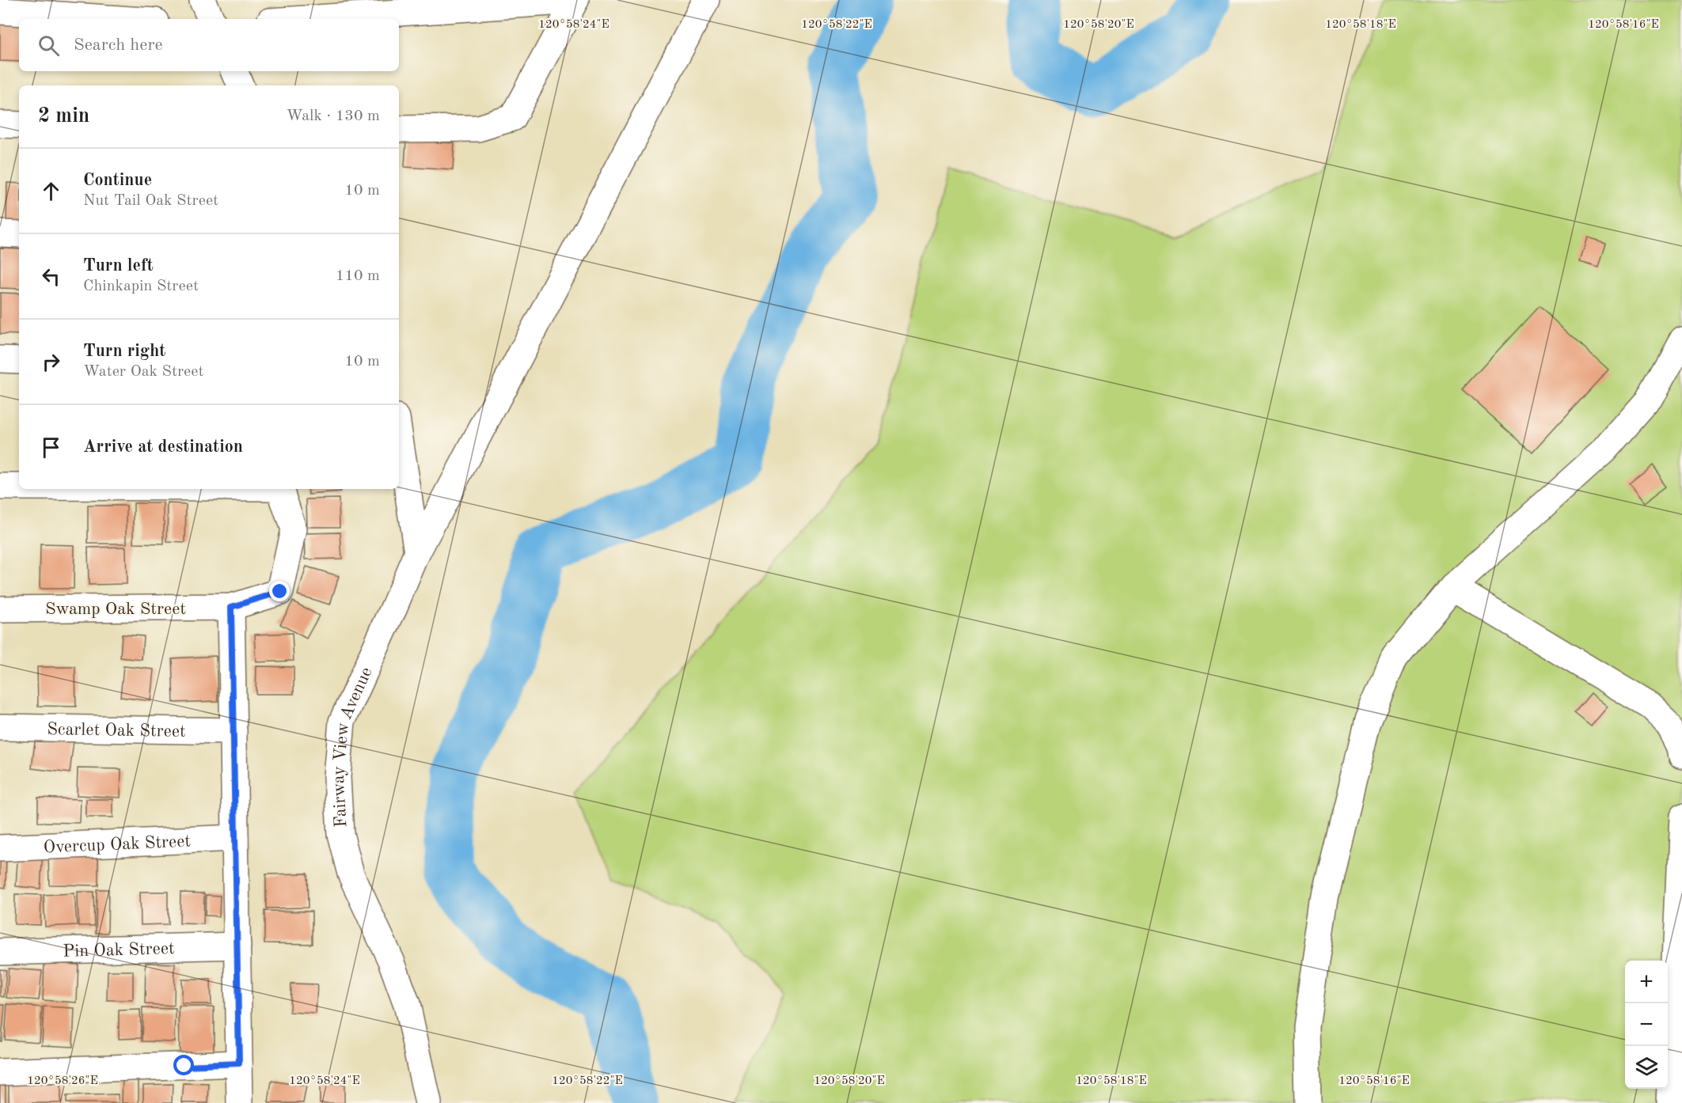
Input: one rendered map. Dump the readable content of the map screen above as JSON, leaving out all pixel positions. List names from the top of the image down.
{
  "streets": {
    "street": [
      "Swamp Oak Street",
      "Scarlet Oak Street",
      "Fairway View Avenue",
      "Overcup Oak Street",
      "Pin Oak Street"
    ]
  },
  "page": {
    "search": "Search here",
    "heading": ["2 min", "Walk · 130 m"],
    "list": [
      ["Continue", "Nut Tail Oak Street", "10 m"],
      ["Turn left", "Chinkapin Street", "110 m"],
      ["Turn right", "Water Oak Street", "10 m"],
      "Arrive at destination"
    ],
    "map_buttons": ["+", "−"]
  },
  "coordinates": [
    "120°58'24\"E",
    "120°58'22\"E",
    "120°58'20\"E",
    "120°58'18\"E",
    "120°58'16\"E",
    "120°58'26\"E"
  ]
}
